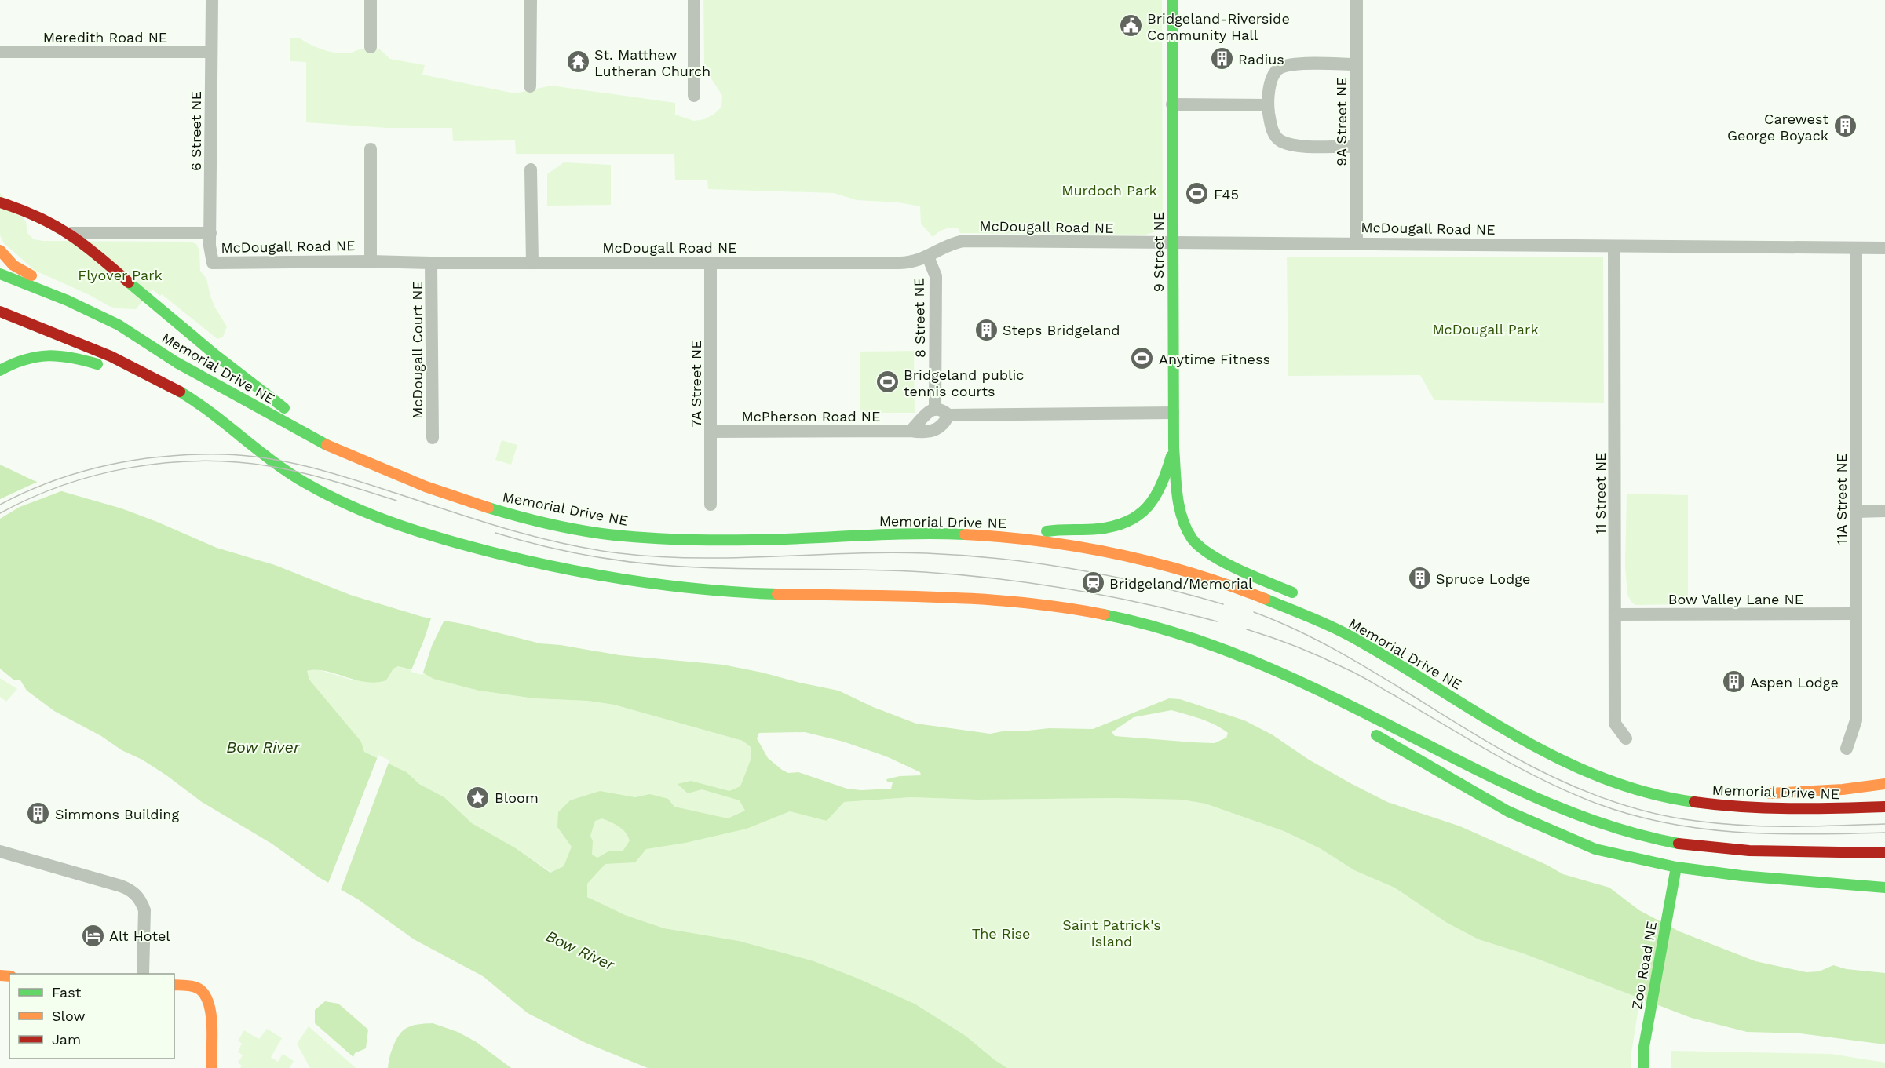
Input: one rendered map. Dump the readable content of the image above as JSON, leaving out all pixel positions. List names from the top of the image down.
{
  "streets": {
    "main road": ["9 Street NE", "Memorial Drive NE", "Zoo Road NE"],
    "street": [
      "Meredith Road NE",
      "9A Street NE",
      "6 Street NE",
      "McDougall Road NE",
      "8 Street NE",
      "McDougall Court NE",
      "7A Street NE",
      "McPherson Road NE",
      "11 Street NE",
      "11A Street NE",
      "Bow Valley Lane NE"
    ]
  },
  "crossings": [
    ["Meredith Road NE", "6 Street NE"],
    ["9A Street NE", "McDougall Road NE"],
    ["6 Street NE", "McDougall Road NE"],
    ["McDougall Road NE", "9 Street NE"],
    ["McDougall Road NE", "8 Street NE"],
    ["McDougall Road NE", "McDougall Court NE"],
    ["McDougall Road NE", "7A Street NE"],
    ["McDougall Road NE", "11 Street NE"],
    ["McDougall Road NE", "11A Street NE"],
    ["7A Street NE", "McPherson Road NE"],
    ["11 Street NE", "Bow Valley Lane NE"],
    ["11A Street NE", "Bow Valley Lane NE"]
  ],
  "water": ["Bow River"],
  "parks": [
    "Murdoch Park",
    "Flyover Park",
    "McDougall Park",
    "Saint Patrick's Island",
    "The Rise"
  ],
  "places": {
    "public building": ["Bridgeland-Riverside Community Hall"],
    "building": [
      "Radius",
      "Carewest George Boyack",
      "Steps Bridgeland",
      "Spruce Lodge",
      "Aspen Lodge",
      "Simmons Building"
    ],
    "temple": ["St. Matthew Lutheran Church"],
    "sports": ["F45", "Anytime Fitness", "Bridgeland public tennis courts"],
    "station": ["Bridgeland/Memorial"],
    "place": ["Bloom"],
    "hotel": ["Alt Hotel"]
  },
  "legend": ["Fast", "Slow", "Jam"]
}
